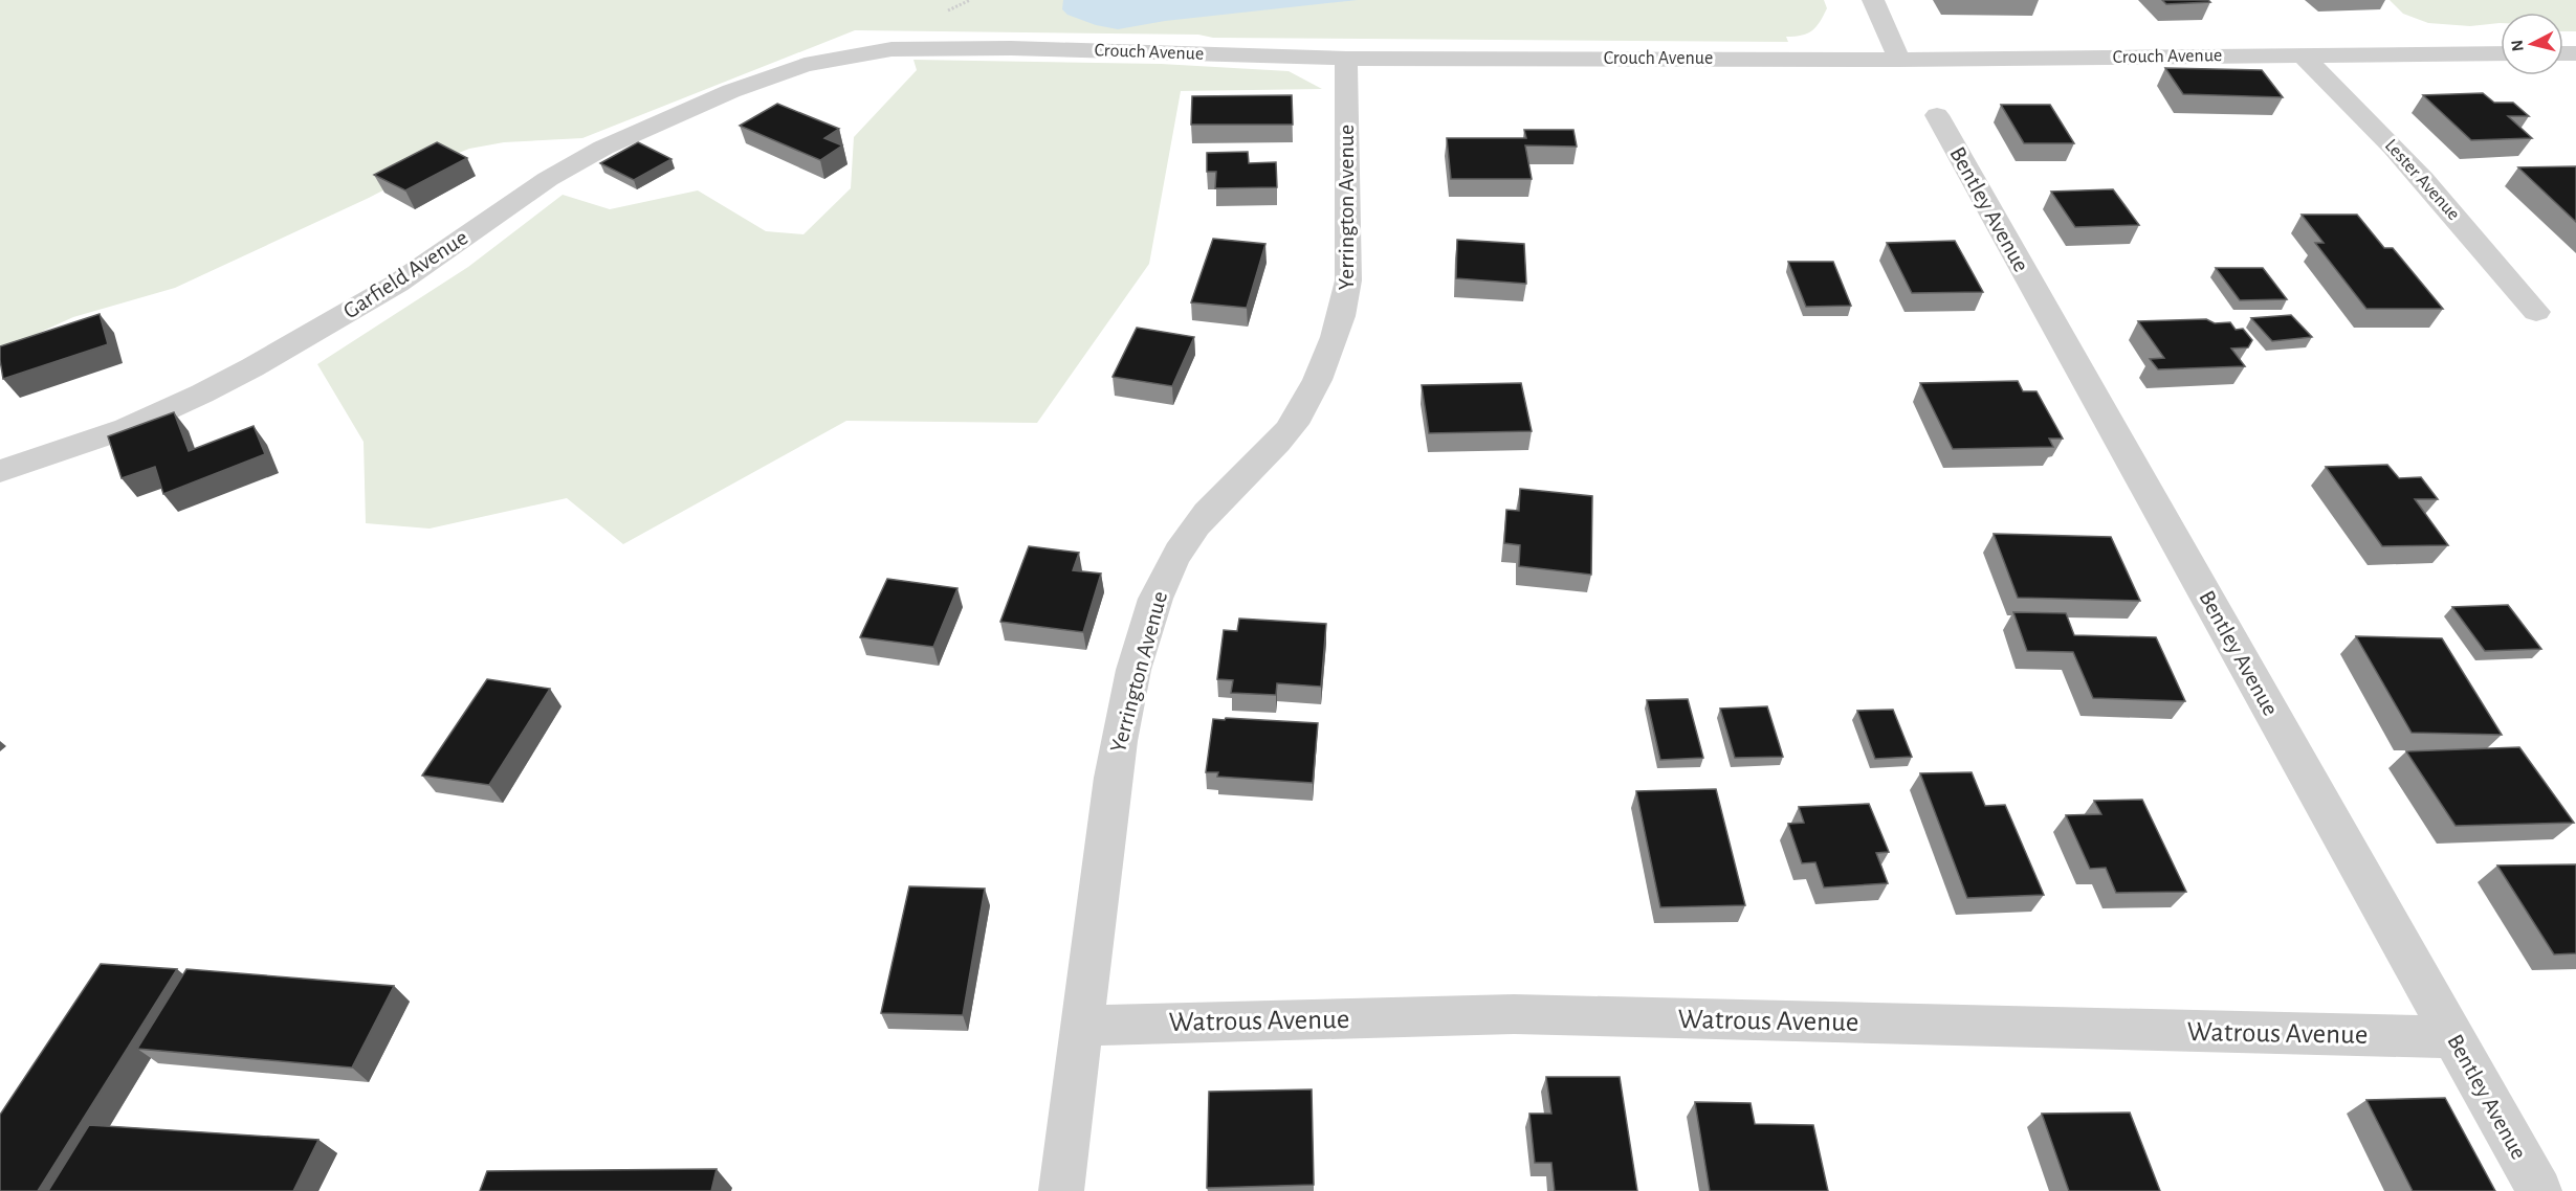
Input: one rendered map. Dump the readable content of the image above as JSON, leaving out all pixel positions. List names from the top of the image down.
{
  "streets": {
    "street": [
      "Crouch Avenue",
      "Lester Avenue",
      "Yerrington Avenue",
      "Bentley Avenue",
      "Garfield Avenue",
      "Watrous Avenue"
    ]
  },
  "crossings": [
    ["Crouch Avenue", "Lester Avenue"],
    ["Crouch Avenue", "Yerrington Avenue"],
    ["Crouch Avenue", "Garfield Avenue"],
    ["Yerrington Avenue", "Watrous Avenue"],
    ["Bentley Avenue", "Watrous Avenue"]
  ],
  "north": "left"
}
